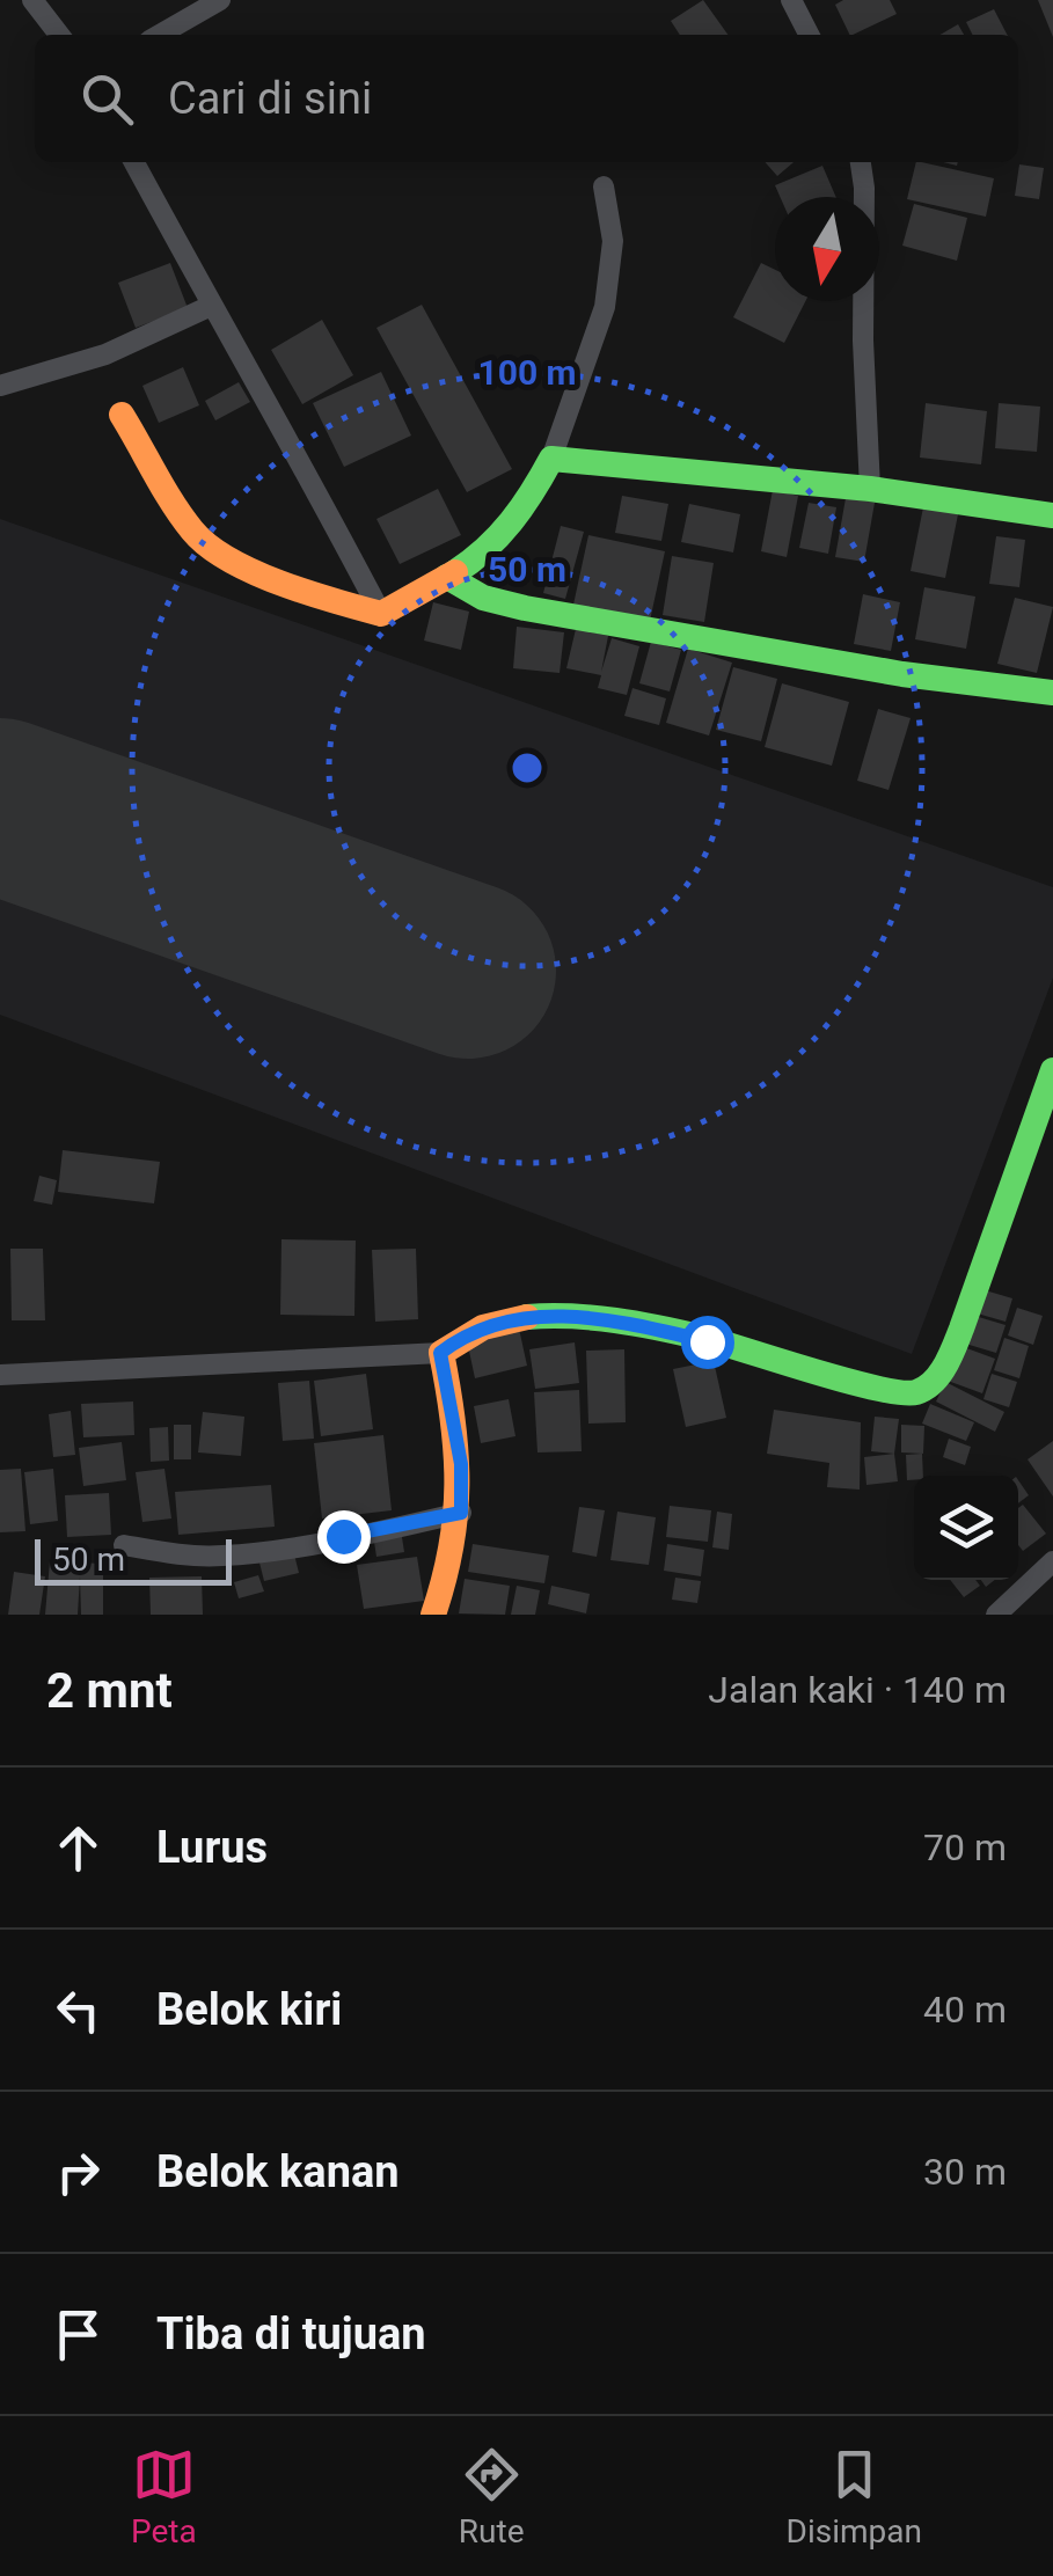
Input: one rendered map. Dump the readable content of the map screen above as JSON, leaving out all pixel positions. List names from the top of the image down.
{
  "scale_bar": "50 m",
  "north": "bottom",
  "page": {
    "search": "Cari di sini",
    "scale": "50 m",
    "heading": ["2 mnt", "Jalan kaki · 140 m"],
    "list": [
      ["Lurus", "70 m"],
      ["Belok kiri", "40 m"],
      ["Belok kanan", "30 m"],
      "Tiba di tujuan"
    ],
    "nav": ["Peta", "Rute", "Disimpan"]
  },
  "rings": ["100 m", "50 m"]
}
